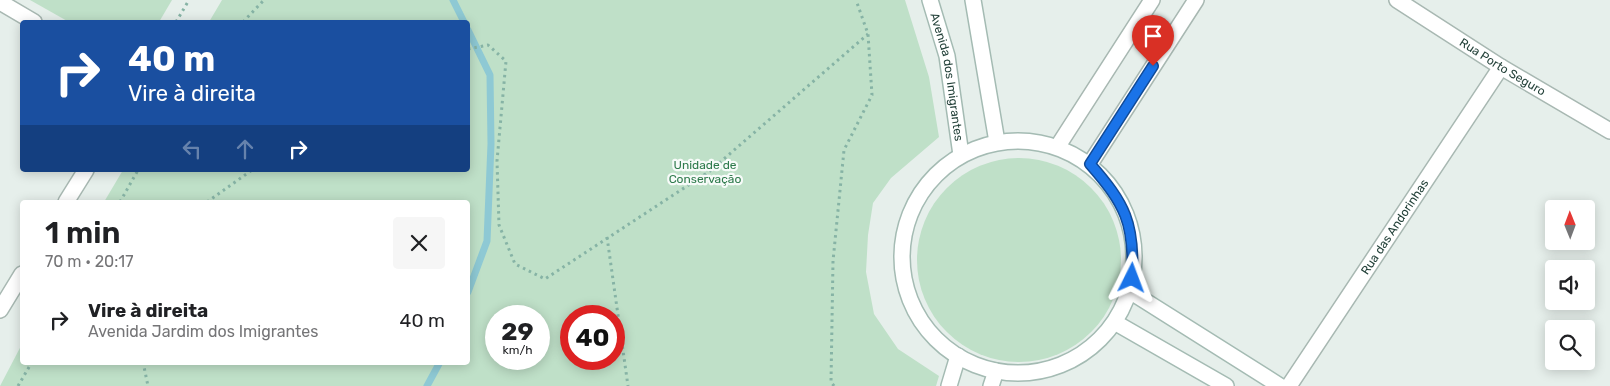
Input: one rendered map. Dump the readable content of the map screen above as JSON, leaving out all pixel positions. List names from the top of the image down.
{
  "streets": {
    "street": ["Rua Porto Seguro", "Avenida dos Imigrantes", "Rua das Andorinhas"]
  },
  "crossings": [
    ["Rua Porto Seguro", "Rua das Andorinhas"]
  ],
  "parks": ["Unidade de Conservação"],
  "north": "top",
  "page": {
    "turn": ["40 m", "Vire à direita"],
    "heading": ["1 min", "70 m · 20:17"],
    "list": [
      {
        "name": "Vire à direita",
        "note": "Avenida Jardim dos Imigrantes",
        "value": "40 m"
      }
    ],
    "speed": "29 km/h",
    "limit": "40"
  }
}
